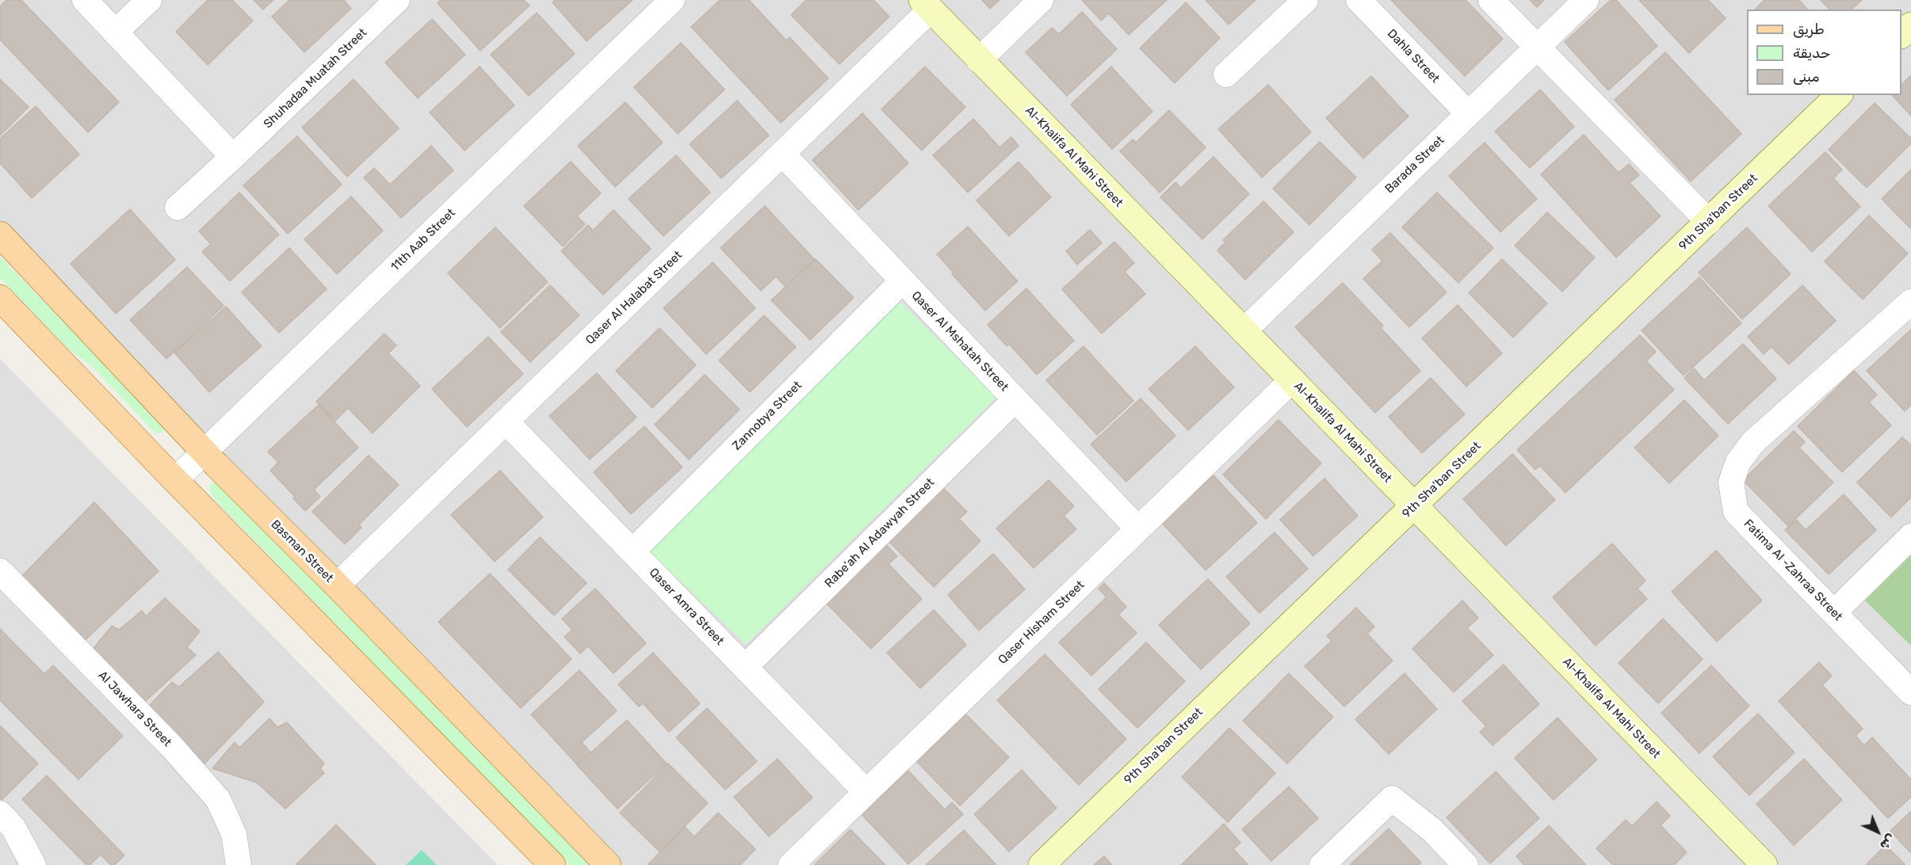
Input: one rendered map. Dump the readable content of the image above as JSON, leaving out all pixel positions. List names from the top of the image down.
{
  "streets": {
    "main road": ["Basman Street"],
    "street": [
      "Dahla Street",
      "Shuhadaa Muatah Street",
      "Al-Khalifa Al Mahi Street",
      "Barada Street",
      "9th Sha'ban Street",
      "11th Aab Street",
      "Qaser Al Halabat Street",
      "Qaser Al Mshatah Street",
      "Zannobya Street",
      "Rabe'ah Al Adawyah Street",
      "Fatima Al -Zahraa Street",
      "Qaser Amra Street",
      "Qaser Hisham Street",
      "Al Jawhara Street"
    ]
  },
  "crossings": [
    ["Dahla Street", "Barada Street"],
    ["Al-Khalifa Al Mahi Street", "Barada Street"],
    ["Al-Khalifa Al Mahi Street", "9th Sha'ban Street"],
    ["Al-Khalifa Al Mahi Street", "Qaser Al Halabat Street"],
    ["Al-Khalifa Al Mahi Street", "Qaser Hisham Street"],
    ["11th Aab Street", "Basman Street"],
    ["Qaser Al Halabat Street", "Qaser Al Mshatah Street"],
    ["Qaser Al Halabat Street", "Basman Street"],
    ["Qaser Al Halabat Street", "Qaser Amra Street"],
    ["Qaser Al Mshatah Street", "Zannobya Street"],
    ["Qaser Al Mshatah Street", "Rabe'ah Al Adawyah Street"],
    ["Qaser Al Mshatah Street", "Qaser Hisham Street"],
    ["Zannobya Street", "Qaser Amra Street"],
    ["Rabe'ah Al Adawyah Street", "Qaser Amra Street"],
    ["Qaser Amra Street", "Qaser Hisham Street"]
  ],
  "legend": ["طريق", "حديقة", "مبنى"],
  "north": "bottom right"
}
